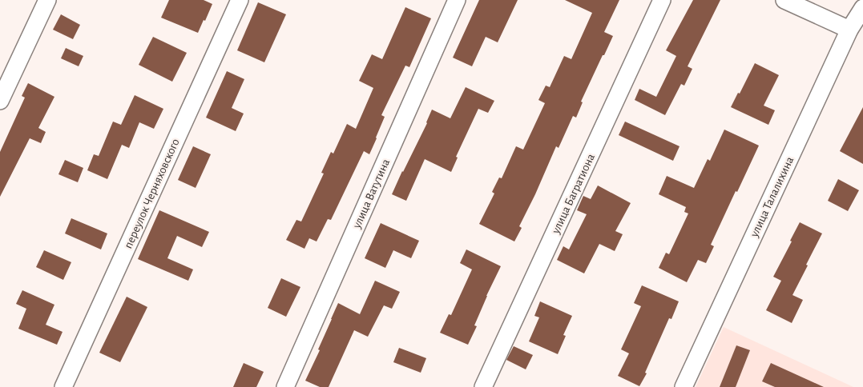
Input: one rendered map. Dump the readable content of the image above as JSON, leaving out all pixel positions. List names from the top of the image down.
{
  "streets": {
    "street": [
      "переулок Черняховского",
      "улица Ватутина",
      "улица Багратиона",
      "улица Талалихина"
    ]
  }
}
